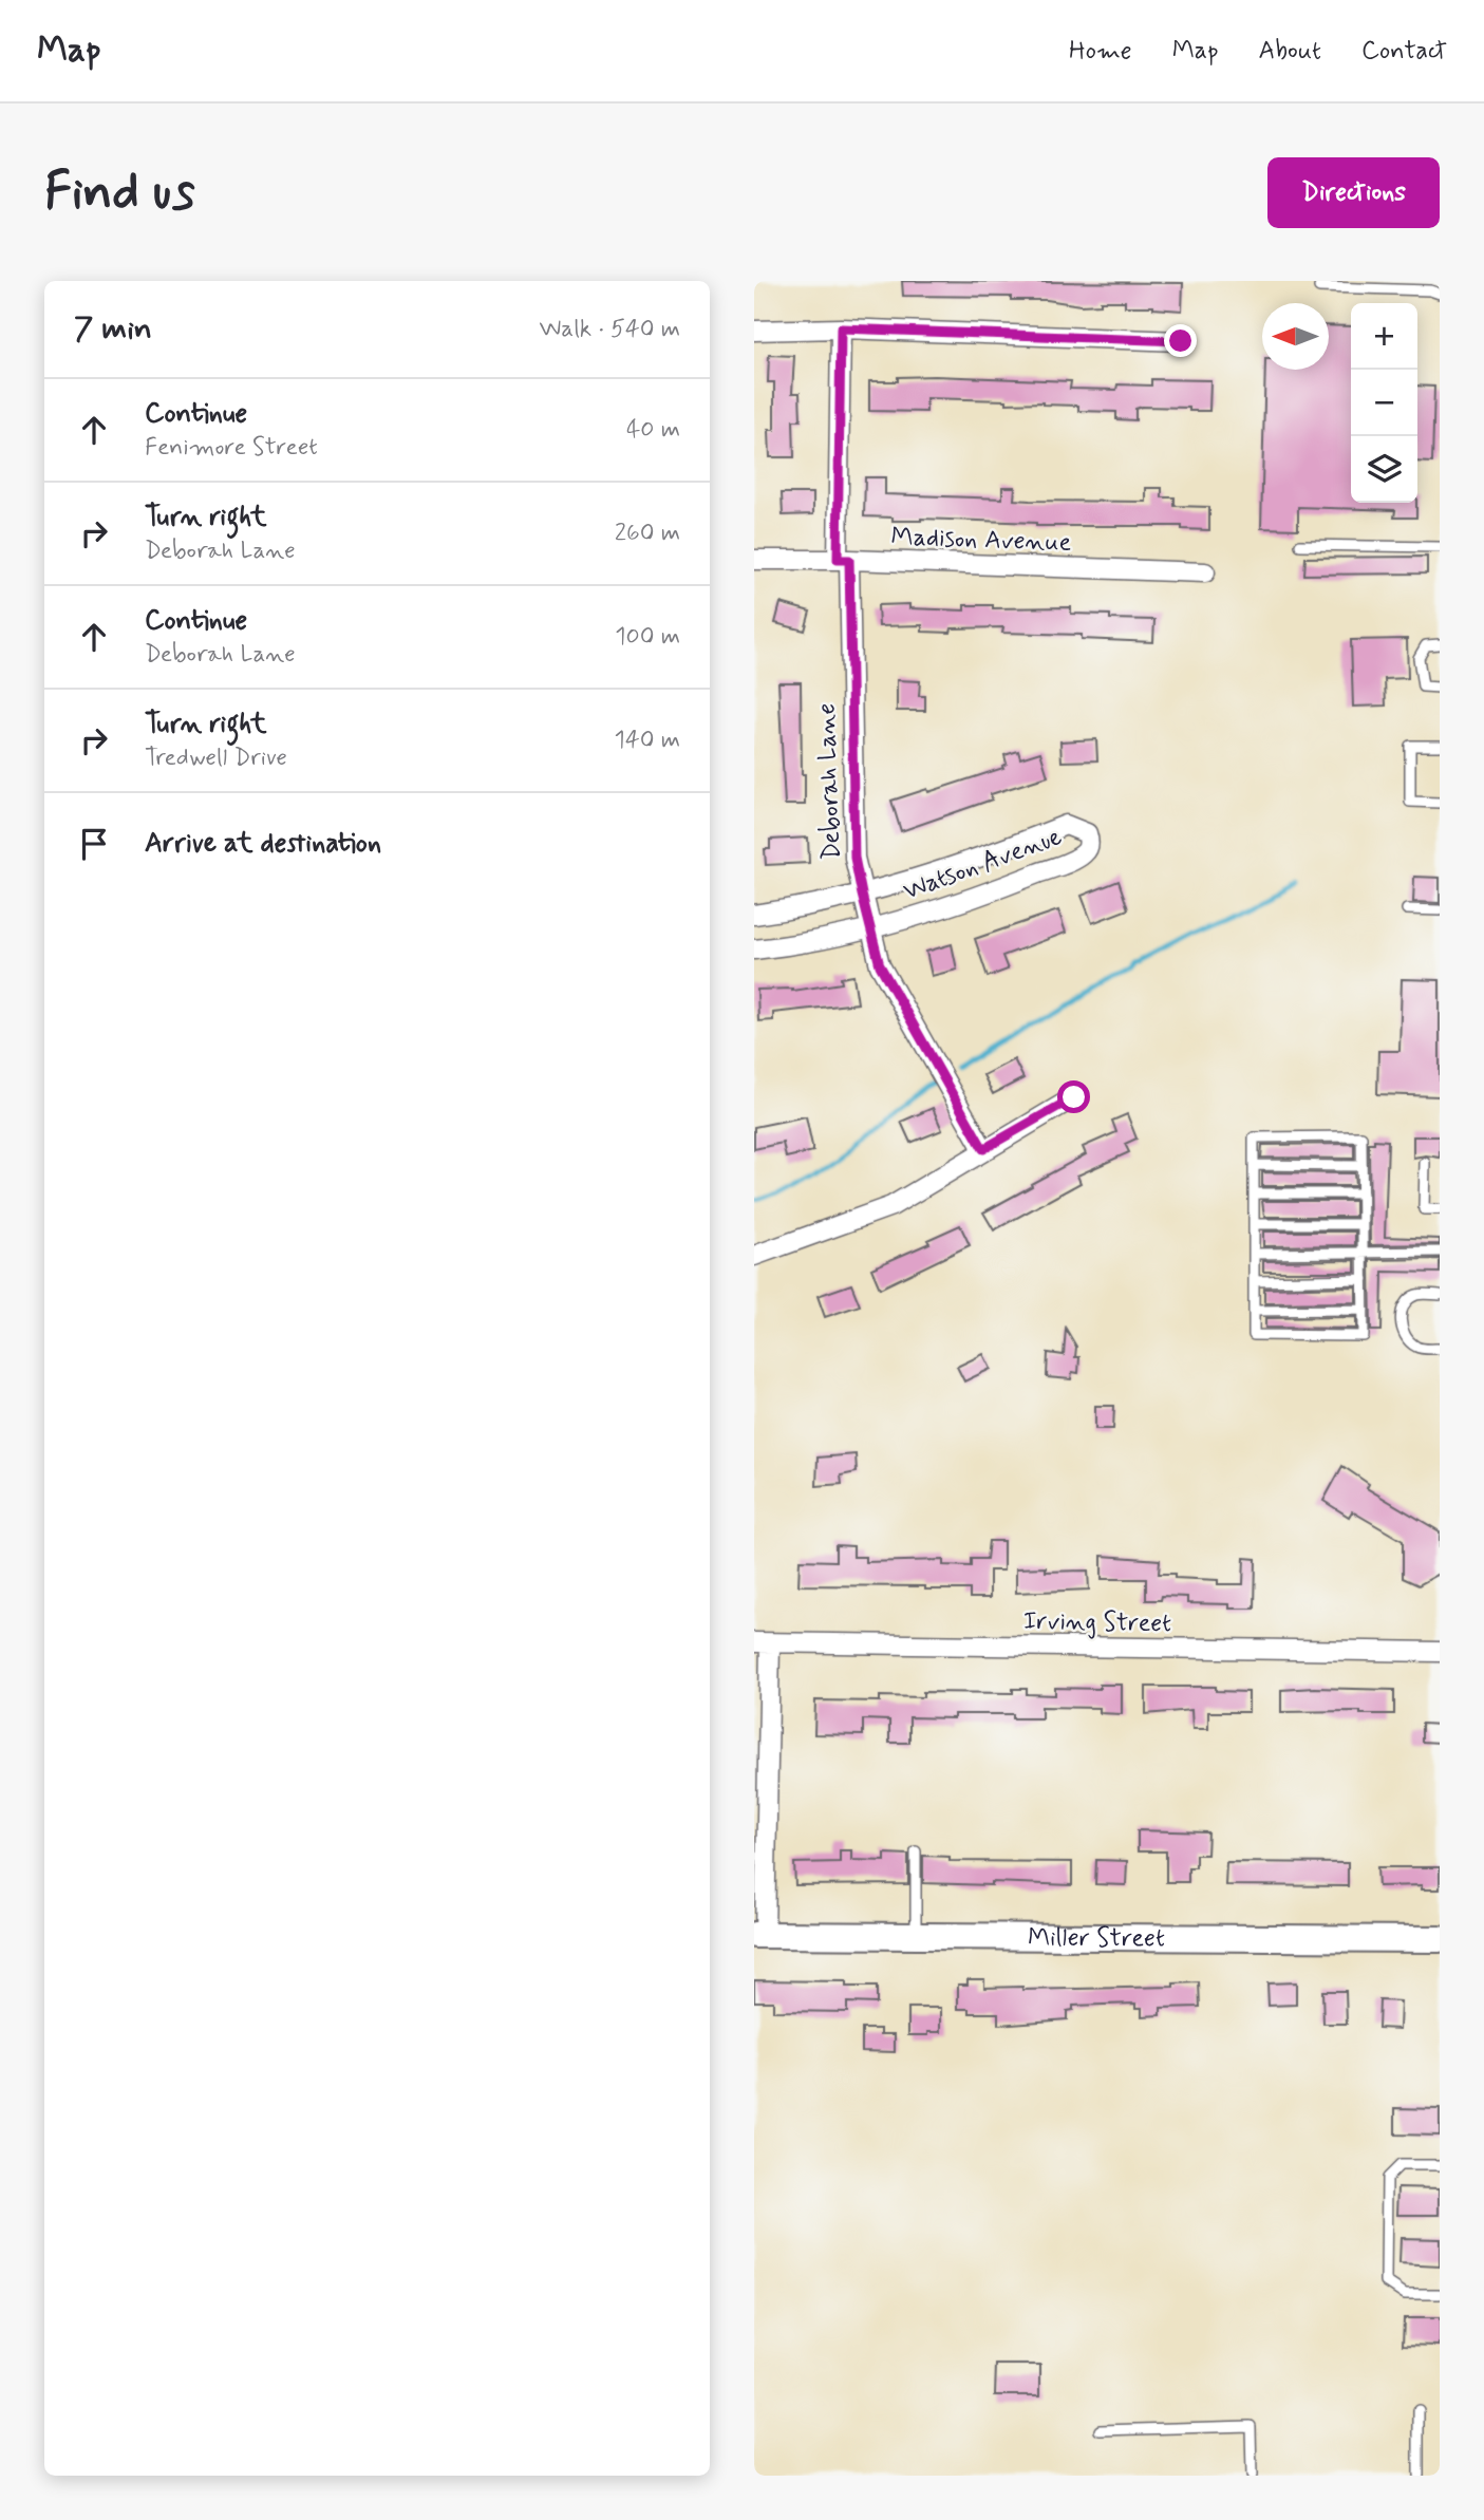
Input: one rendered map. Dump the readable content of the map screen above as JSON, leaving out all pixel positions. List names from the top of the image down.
{
  "streets": {
    "main road": ["Miller Street"],
    "street": [
      "Madison Avenue",
      "Deborah Lane",
      "Watson Avenue",
      "Irving Street"
    ]
  },
  "crossings": [
    ["Madison Avenue", "Deborah Lane"],
    ["Deborah Lane", "Watson Avenue"]
  ],
  "north": "left",
  "page": {
    "header": "Map",
    "nav": [
      "Home",
      "Map",
      "About",
      "Contact"
    ],
    "buttons": "Directions",
    "title": "Find us",
    "heading": ["7 min", "Walk · 540 m"],
    "map_buttons": ["+", "−"],
    "list": [
      ["Continue", "Fenimore Street", "40 m"],
      ["Turn right", "Deborah Lane", "260 m"],
      ["Continue", "Deborah Lane", "100 m"],
      ["Turn right", "Tredwell Drive", "140 m"],
      "Arrive at destination"
    ]
  }
}
